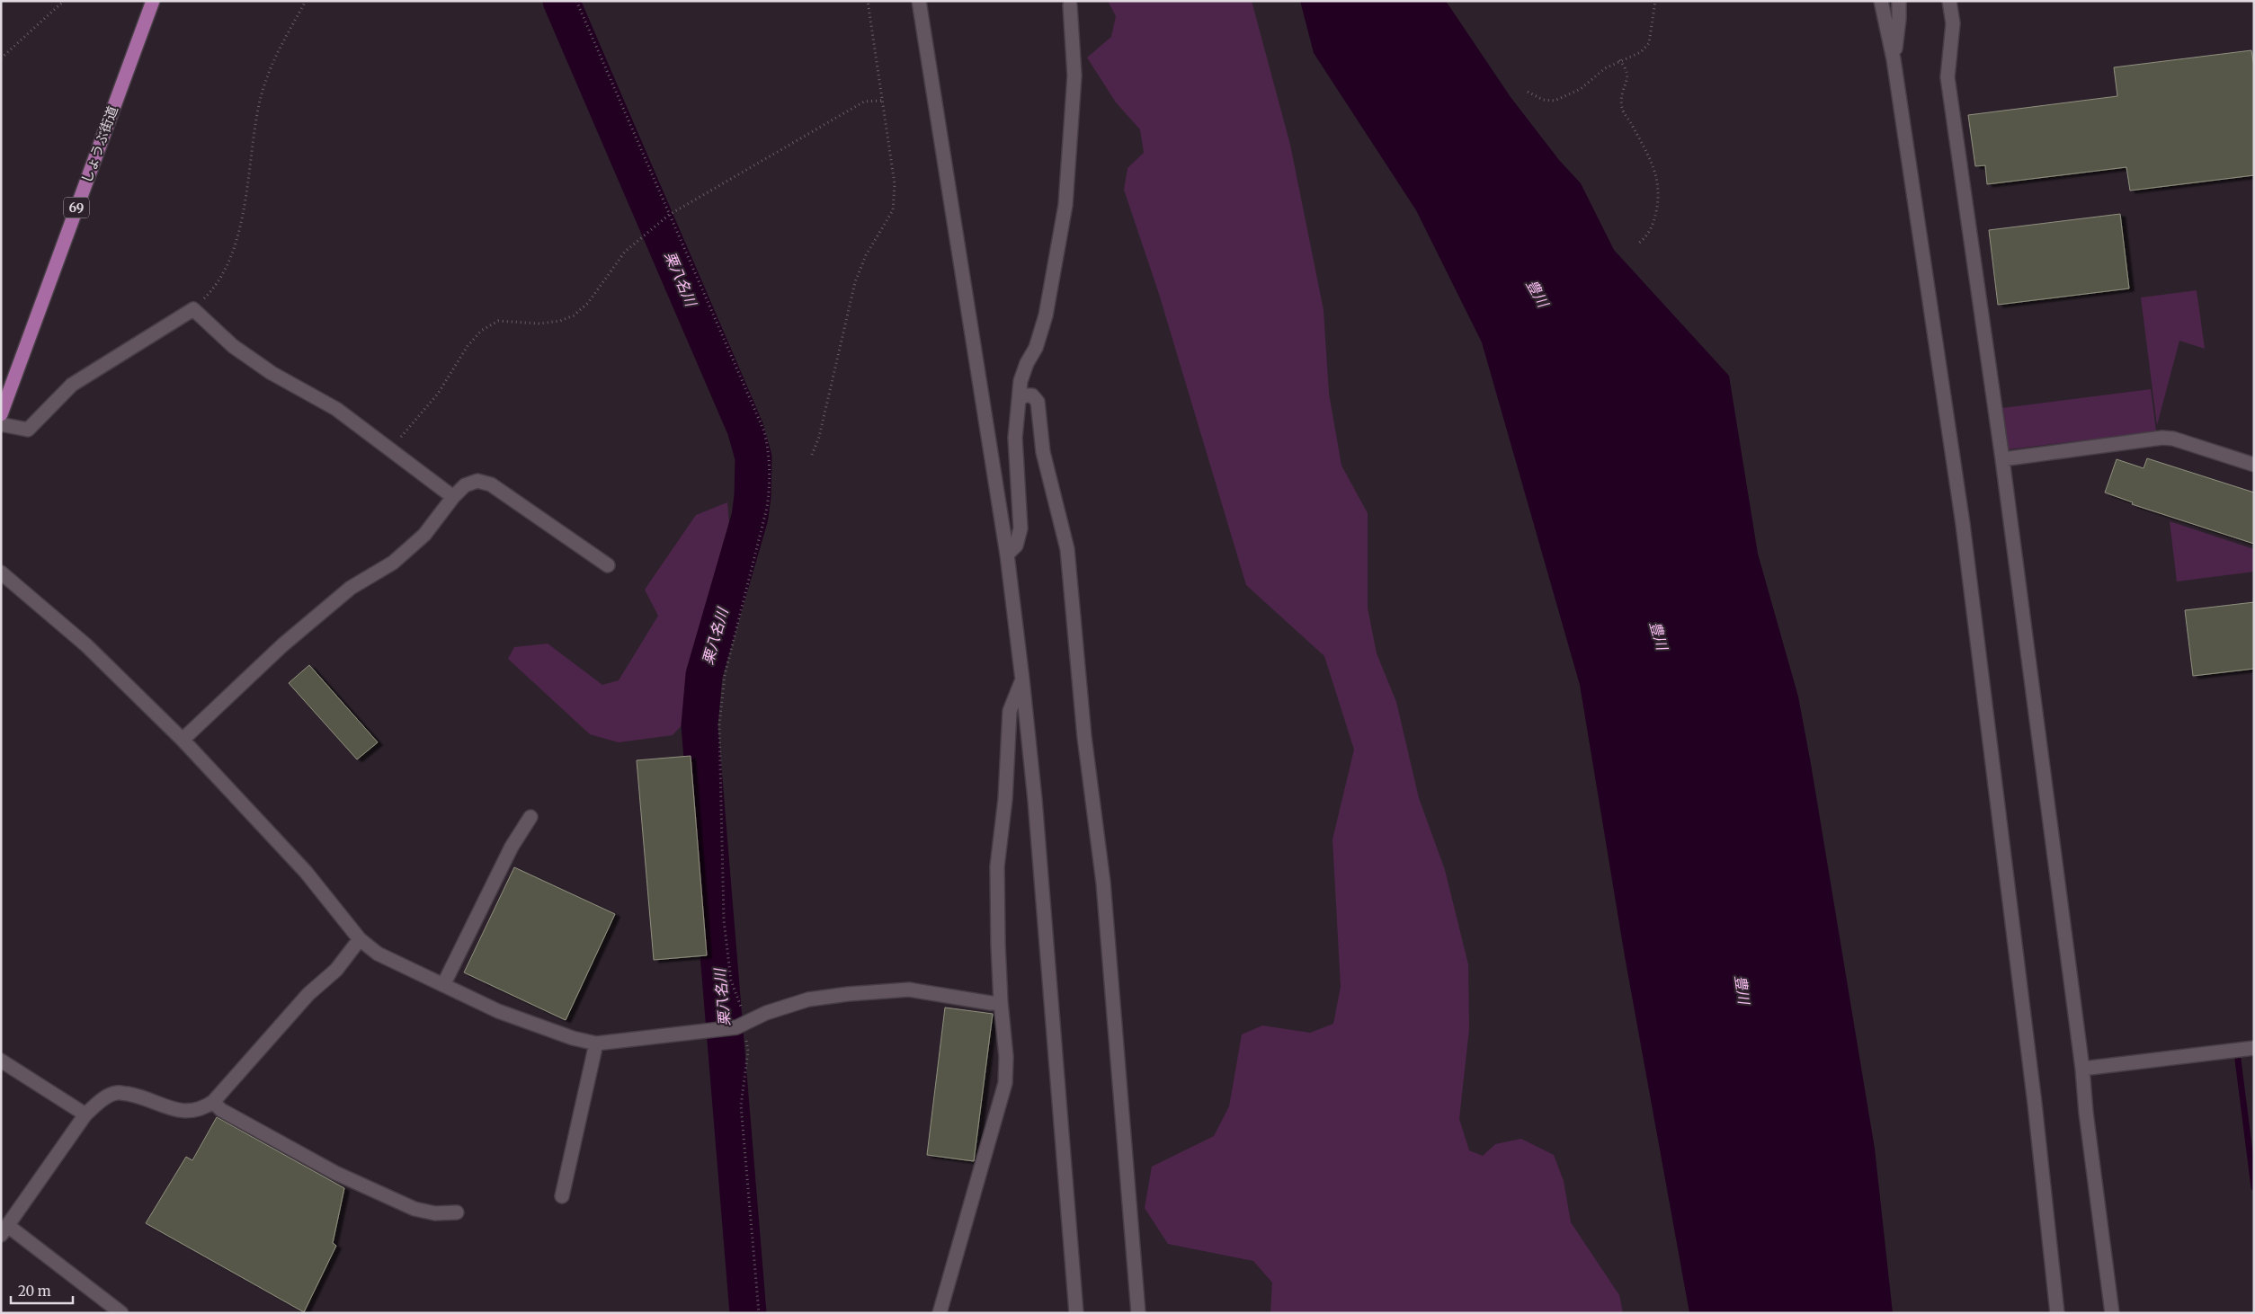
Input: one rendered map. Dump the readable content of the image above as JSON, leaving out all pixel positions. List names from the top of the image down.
{
  "streets": {
    "main road": ["しょうぶ街道", "69"]
  },
  "water": ["栗八名川", "豊川"],
  "scale_bar": "20 m"
}
